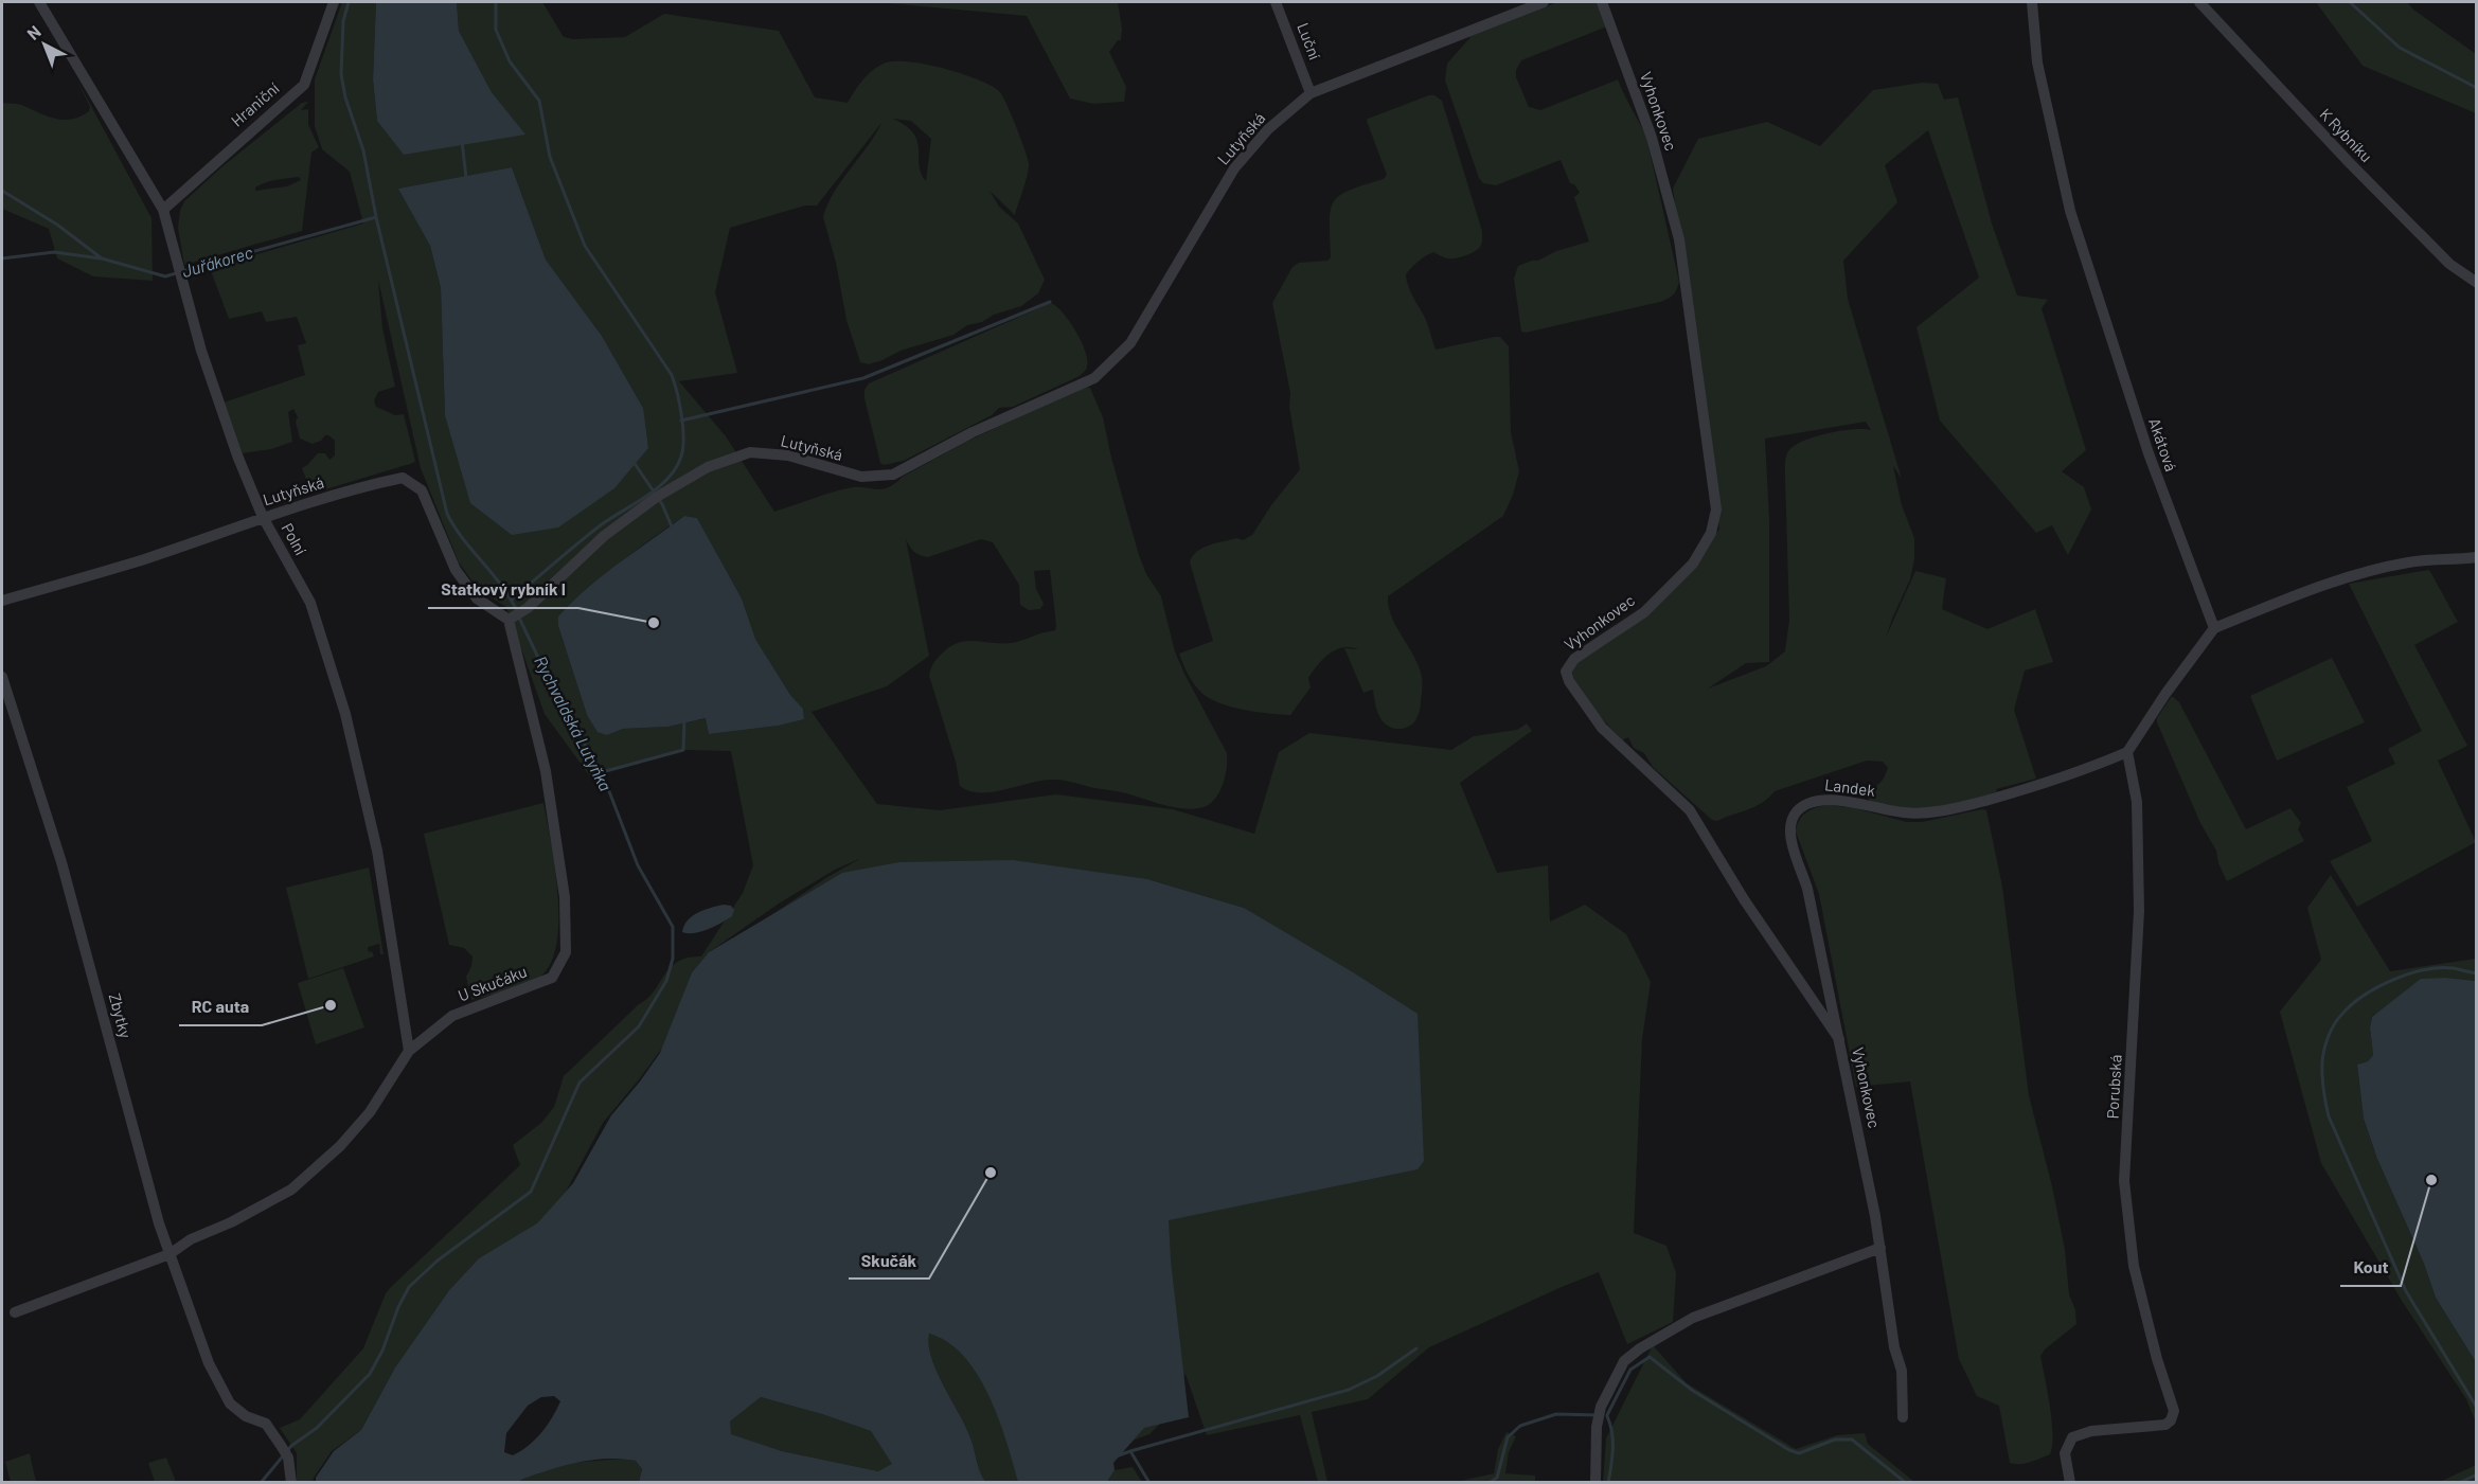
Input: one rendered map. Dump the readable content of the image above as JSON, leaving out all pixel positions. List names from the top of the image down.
{
  "streets": {
    "street": [
      "Luční",
      "Hraniční",
      "Vyhonkovec",
      "K Rybníku",
      "Lutyňská",
      "Akátová",
      "Polní",
      "Landek",
      "U Skučáku",
      "Zbytky",
      "Porubská"
    ]
  },
  "crossings": [
    ["Luční", "Lutyňská"],
    ["Hraniční", "Polní"],
    ["Vyhonkovec", "Landek"],
    ["Lutyňská", "Polní"],
    ["Lutyňská", "U Skučáku"],
    ["Polní", "U Skučáku"],
    ["Landek", "Porubská"],
    ["U Skučáku", "Zbytky"]
  ],
  "water": ["Juřákorec", "Rychvaldská Lutyňka"],
  "places": [
    "Statkový rybník I",
    "RC auta",
    "Skučák",
    "Kout"
  ],
  "north": "top left"
}
